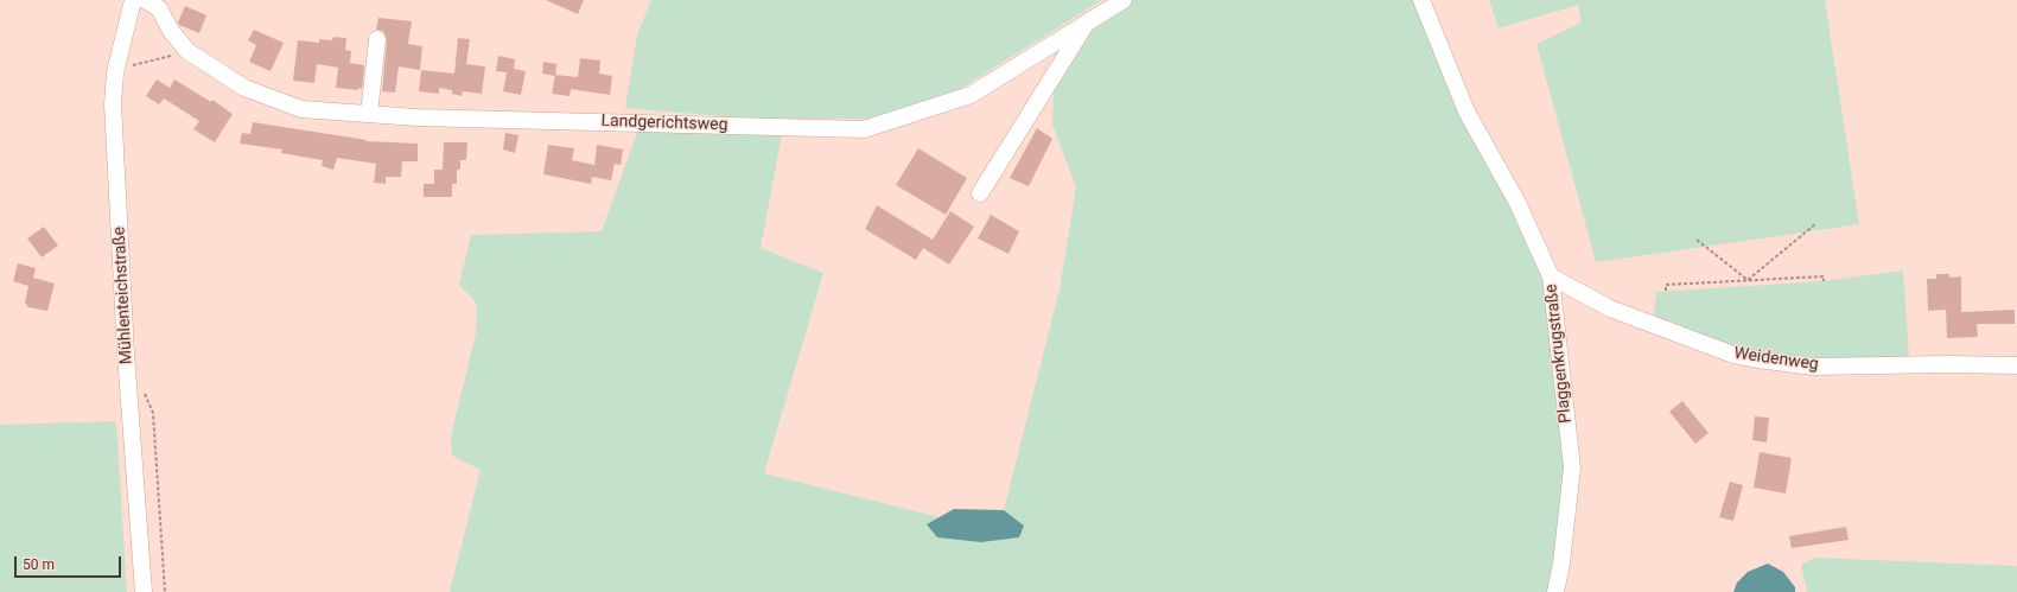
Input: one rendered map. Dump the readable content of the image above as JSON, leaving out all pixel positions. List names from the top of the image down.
{
  "streets": {
    "street": [
      "Landgerichtsweg",
      "Mühlenteichstraße",
      "Plaggenkrugstraße",
      "Weidenweg"
    ]
  },
  "crossings": [
    ["Plaggenkrugstraße", "Weidenweg"]
  ],
  "scale_bar": "50 m"
}
